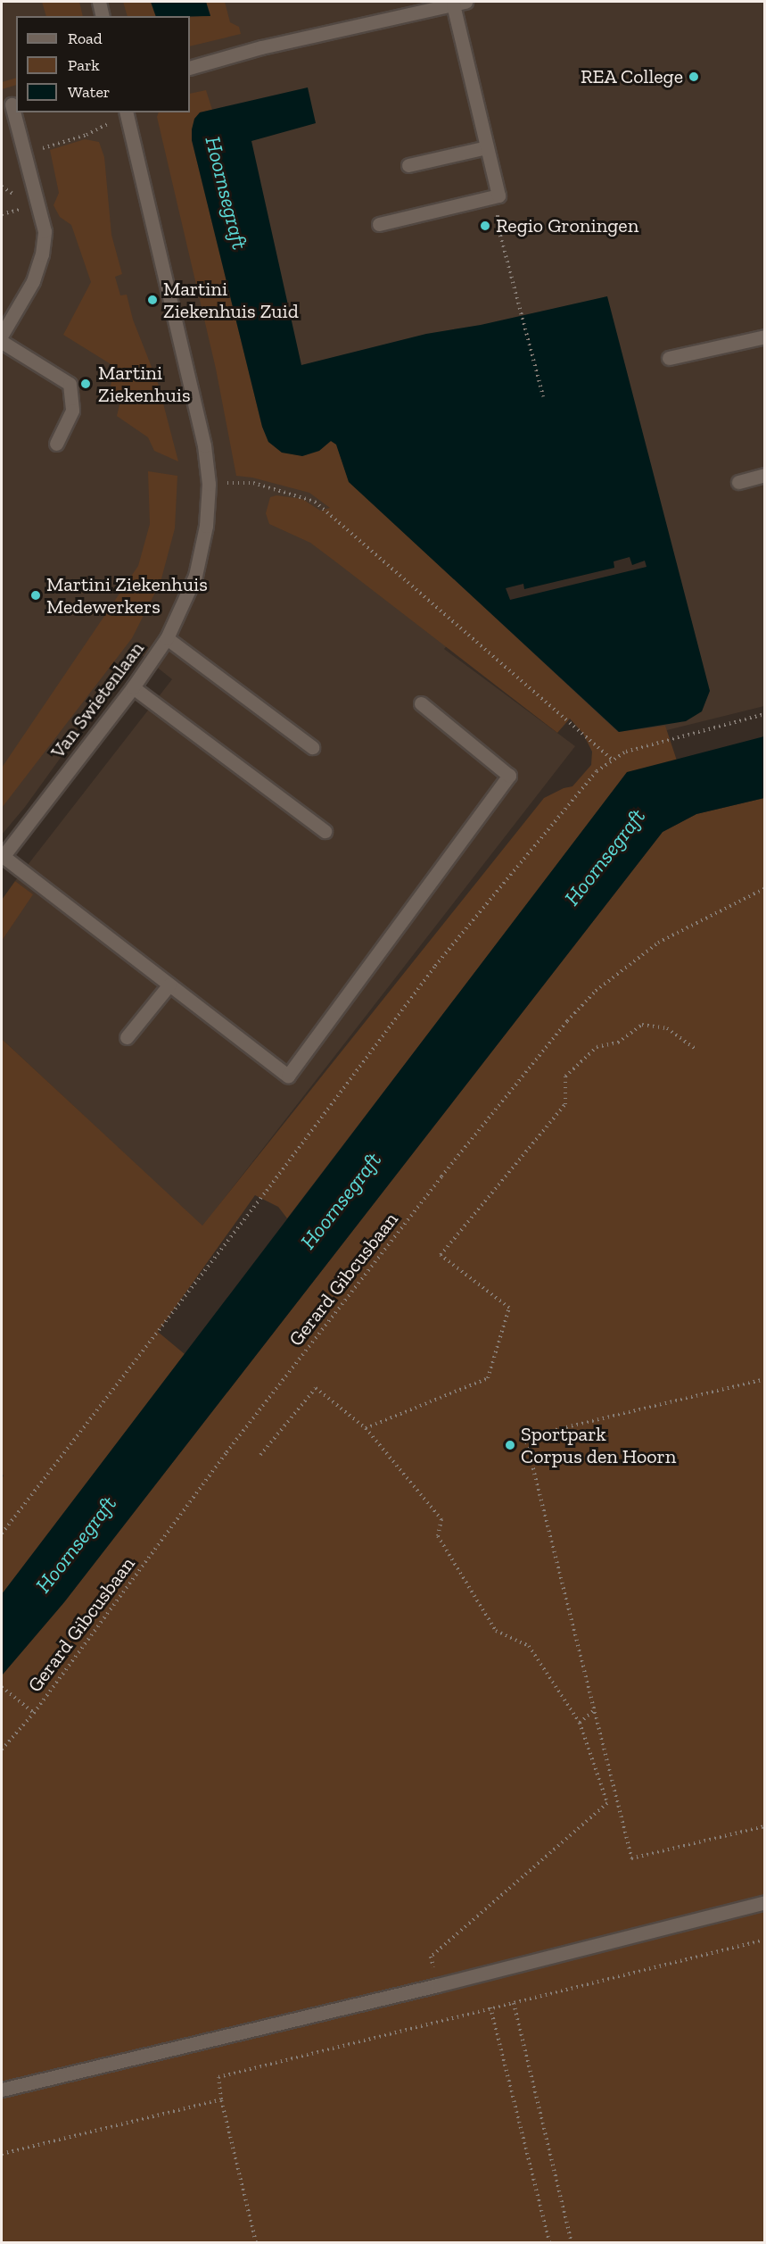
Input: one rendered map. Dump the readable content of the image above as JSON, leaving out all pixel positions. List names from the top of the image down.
{
  "streets": {
    "street": ["Van Swietenlaan"],
    "path": ["Gerard Gibcusbaan"]
  },
  "water": ["Hoornsegraft"],
  "places": [
    "REA College",
    "Regio Groningen",
    "Martini Ziekenhuis Zuid",
    "Martini Ziekenhuis",
    "Martini Ziekenhuis Medewerkers",
    "Sportpark Corpus den Hoorn"
  ],
  "legend": ["Road", "Park", "Water"]
}
